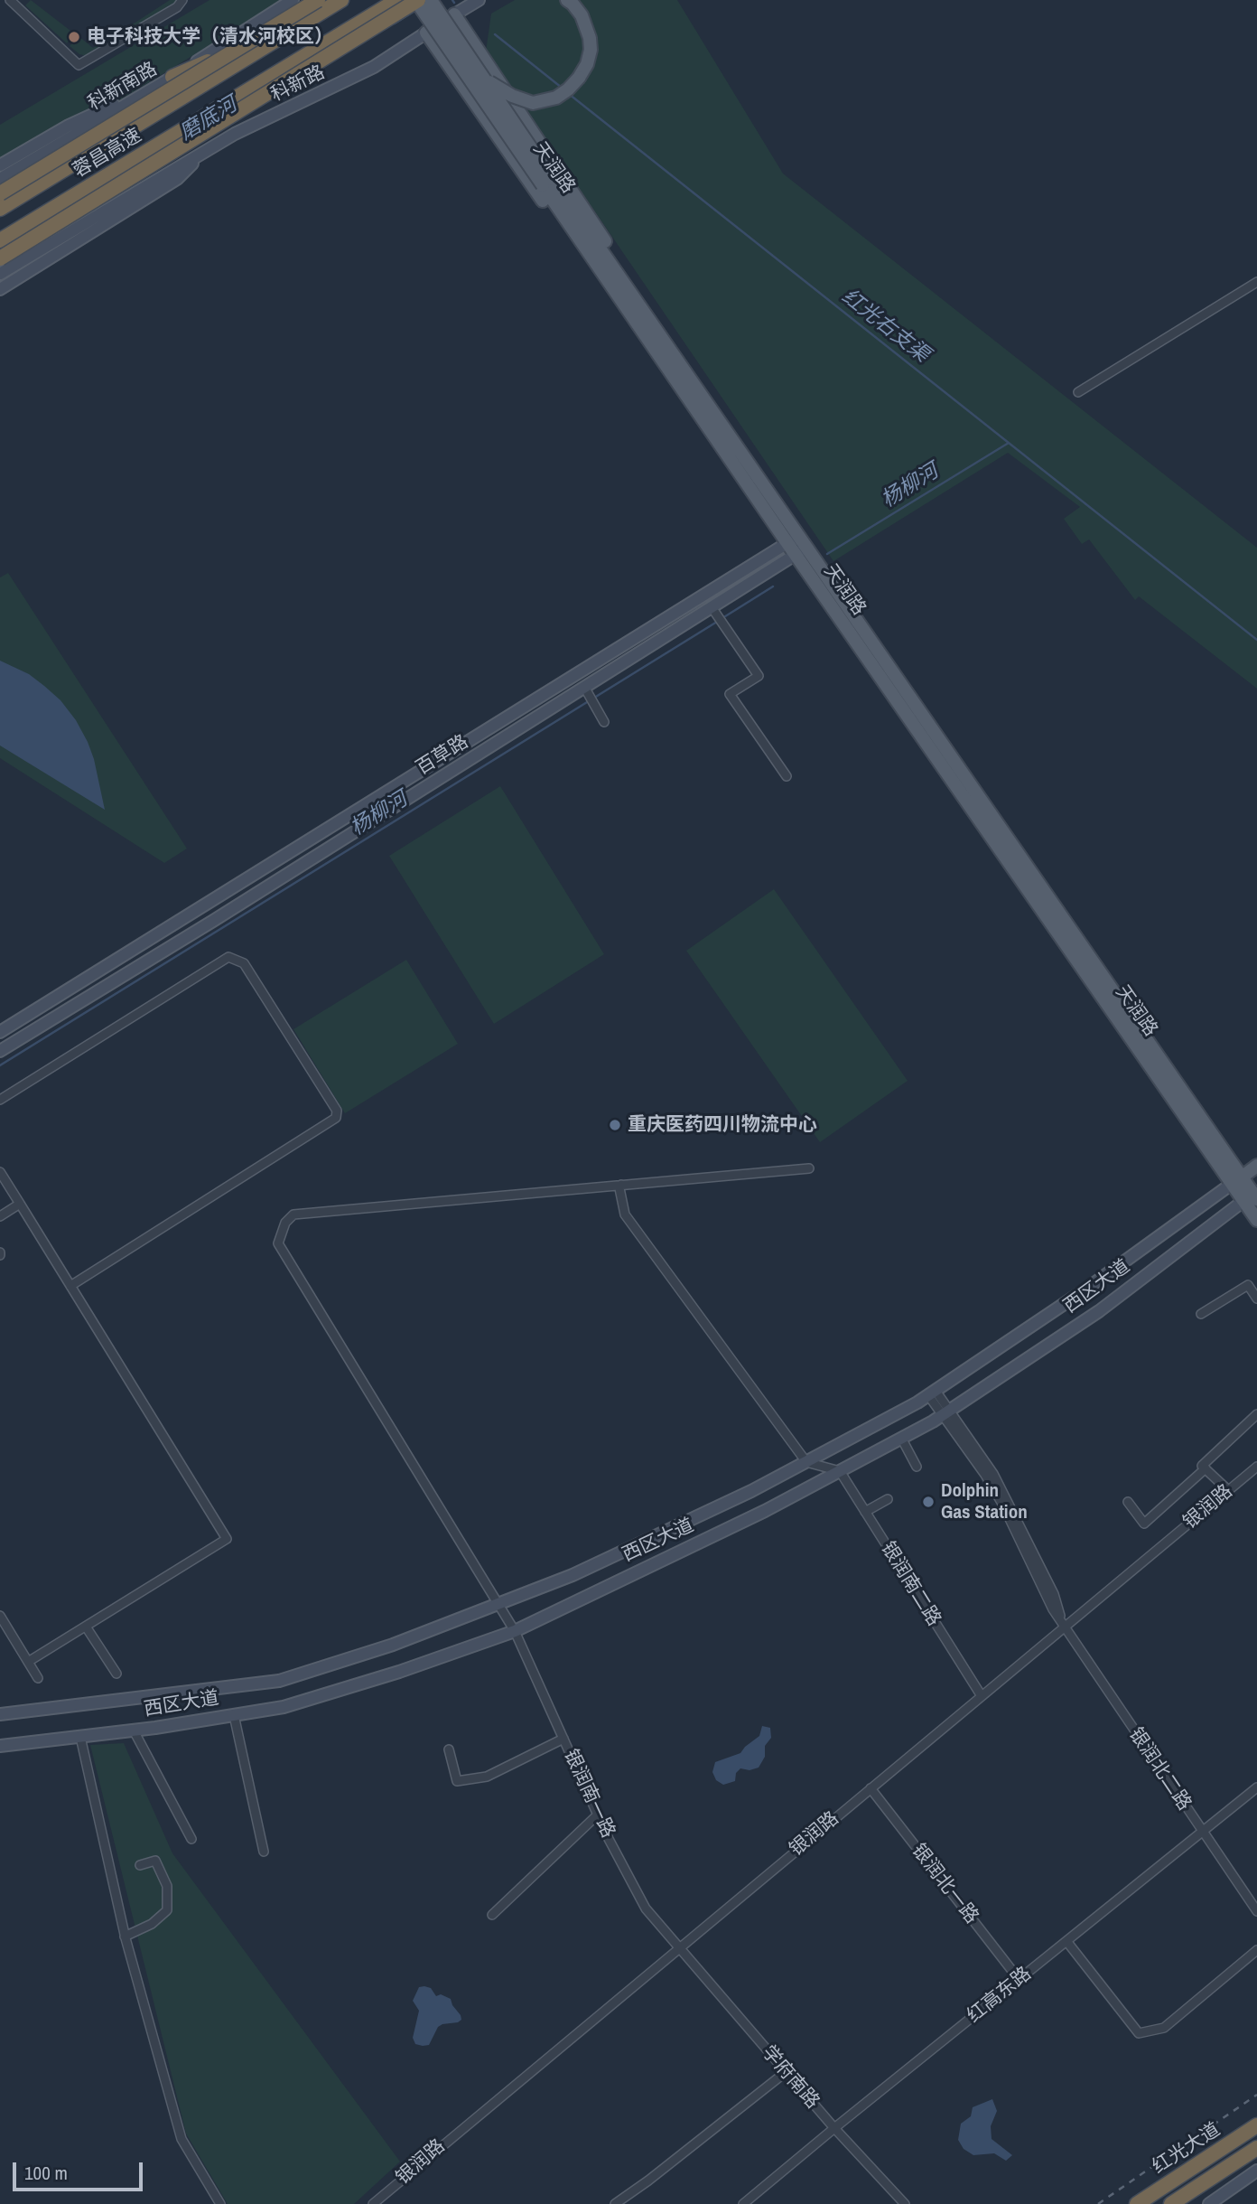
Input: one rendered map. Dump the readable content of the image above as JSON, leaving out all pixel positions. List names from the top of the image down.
{
  "streets": {
    "highway": ["蓉昌高速", "红光大道"],
    "main road": [
      "科新路",
      "科新南路",
      "天润路",
      "百草路",
      "西区大道"
    ],
    "street": [
      "银润路",
      "银润南二路",
      "银润北二路",
      "银润南一路",
      "银润北一路",
      "红高东路",
      "学府南路"
    ]
  },
  "crossings": [
    ["天润路", "百草路"],
    ["天润路", "西区大道"],
    ["西区大道", "银润南二路"],
    ["西区大道", "银润北二路"],
    ["西区大道", "银润南一路"],
    ["银润路", "银润南二路"],
    ["银润路", "银润北二路"],
    ["银润路", "银润南一路"],
    ["银润路", "银润北一路"],
    ["银润路", "学府南路"],
    ["银润北二路", "红高东路"],
    ["银润南一路", "学府南路"],
    ["银润北一路", "红高东路"],
    ["红高东路", "学府南路"]
  ],
  "water": ["磨底河", "红光右支渠", "杨柳河"],
  "places": ["电子科技大学（清水河校区）", "重庆医药四川物流中心", "Dolphin Gas Station"],
  "scale_bar": "100 m"
}
